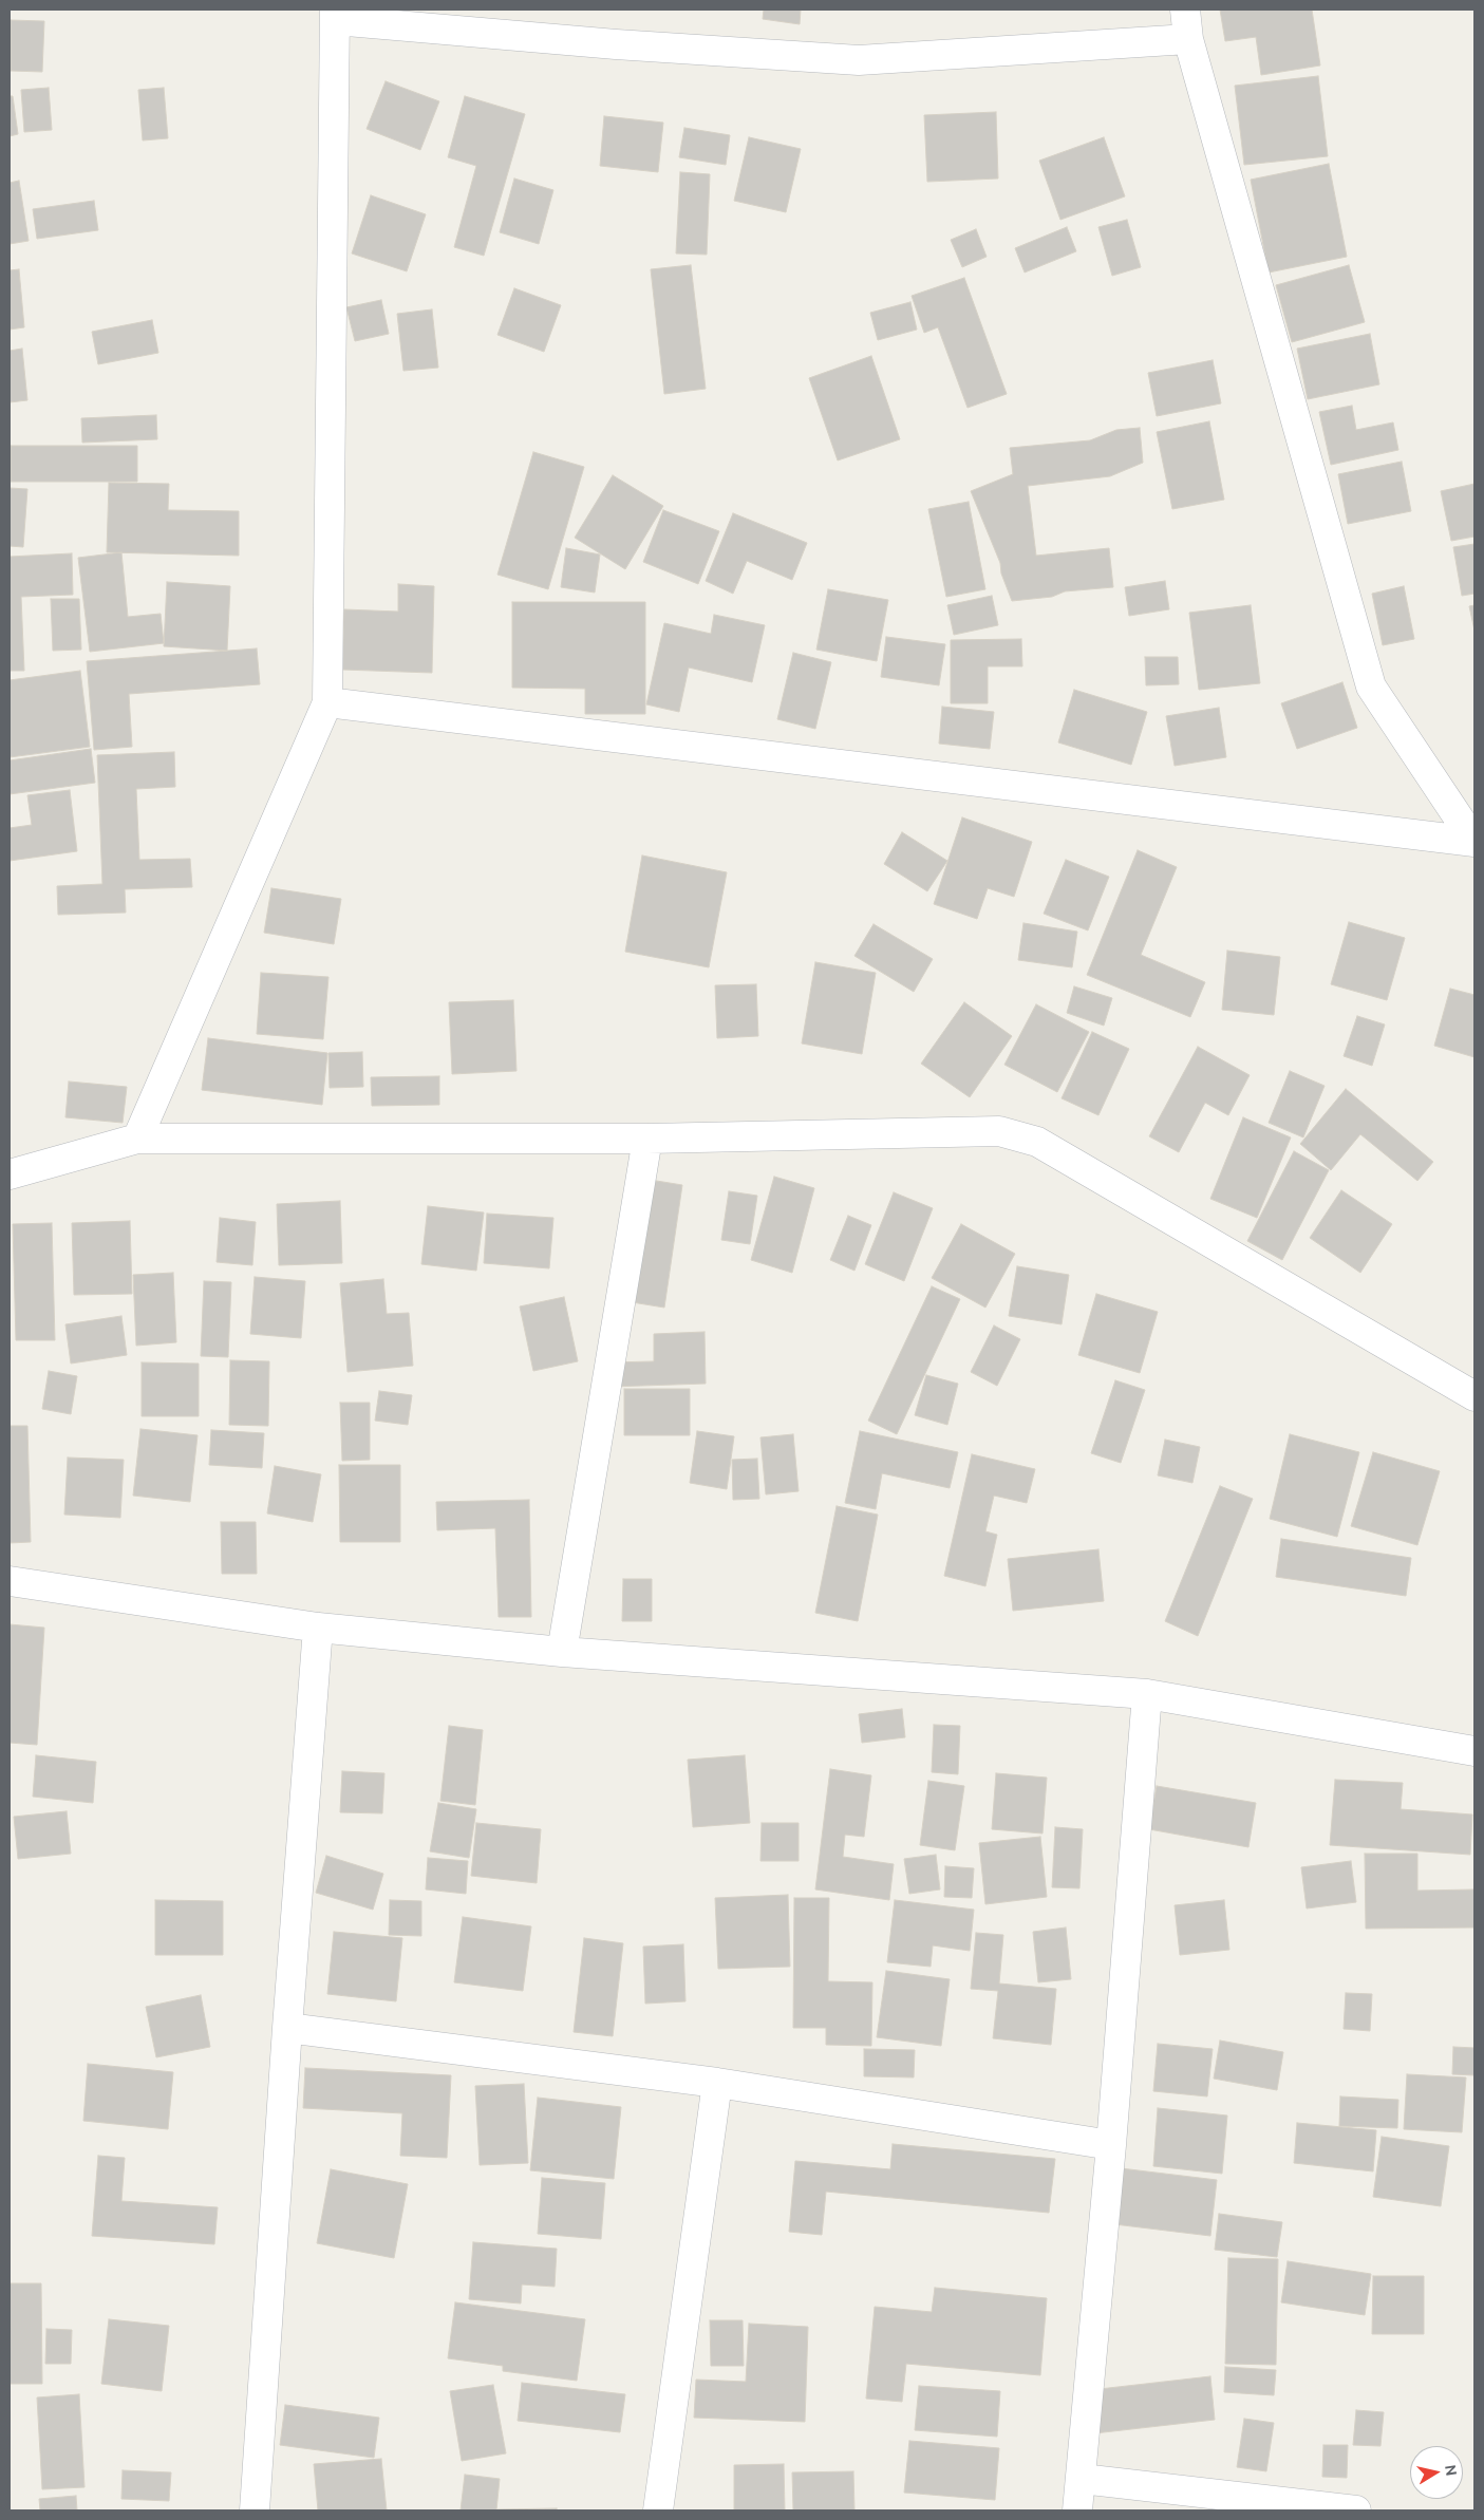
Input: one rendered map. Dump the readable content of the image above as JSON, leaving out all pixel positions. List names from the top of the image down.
{
  "north": "right"
}
